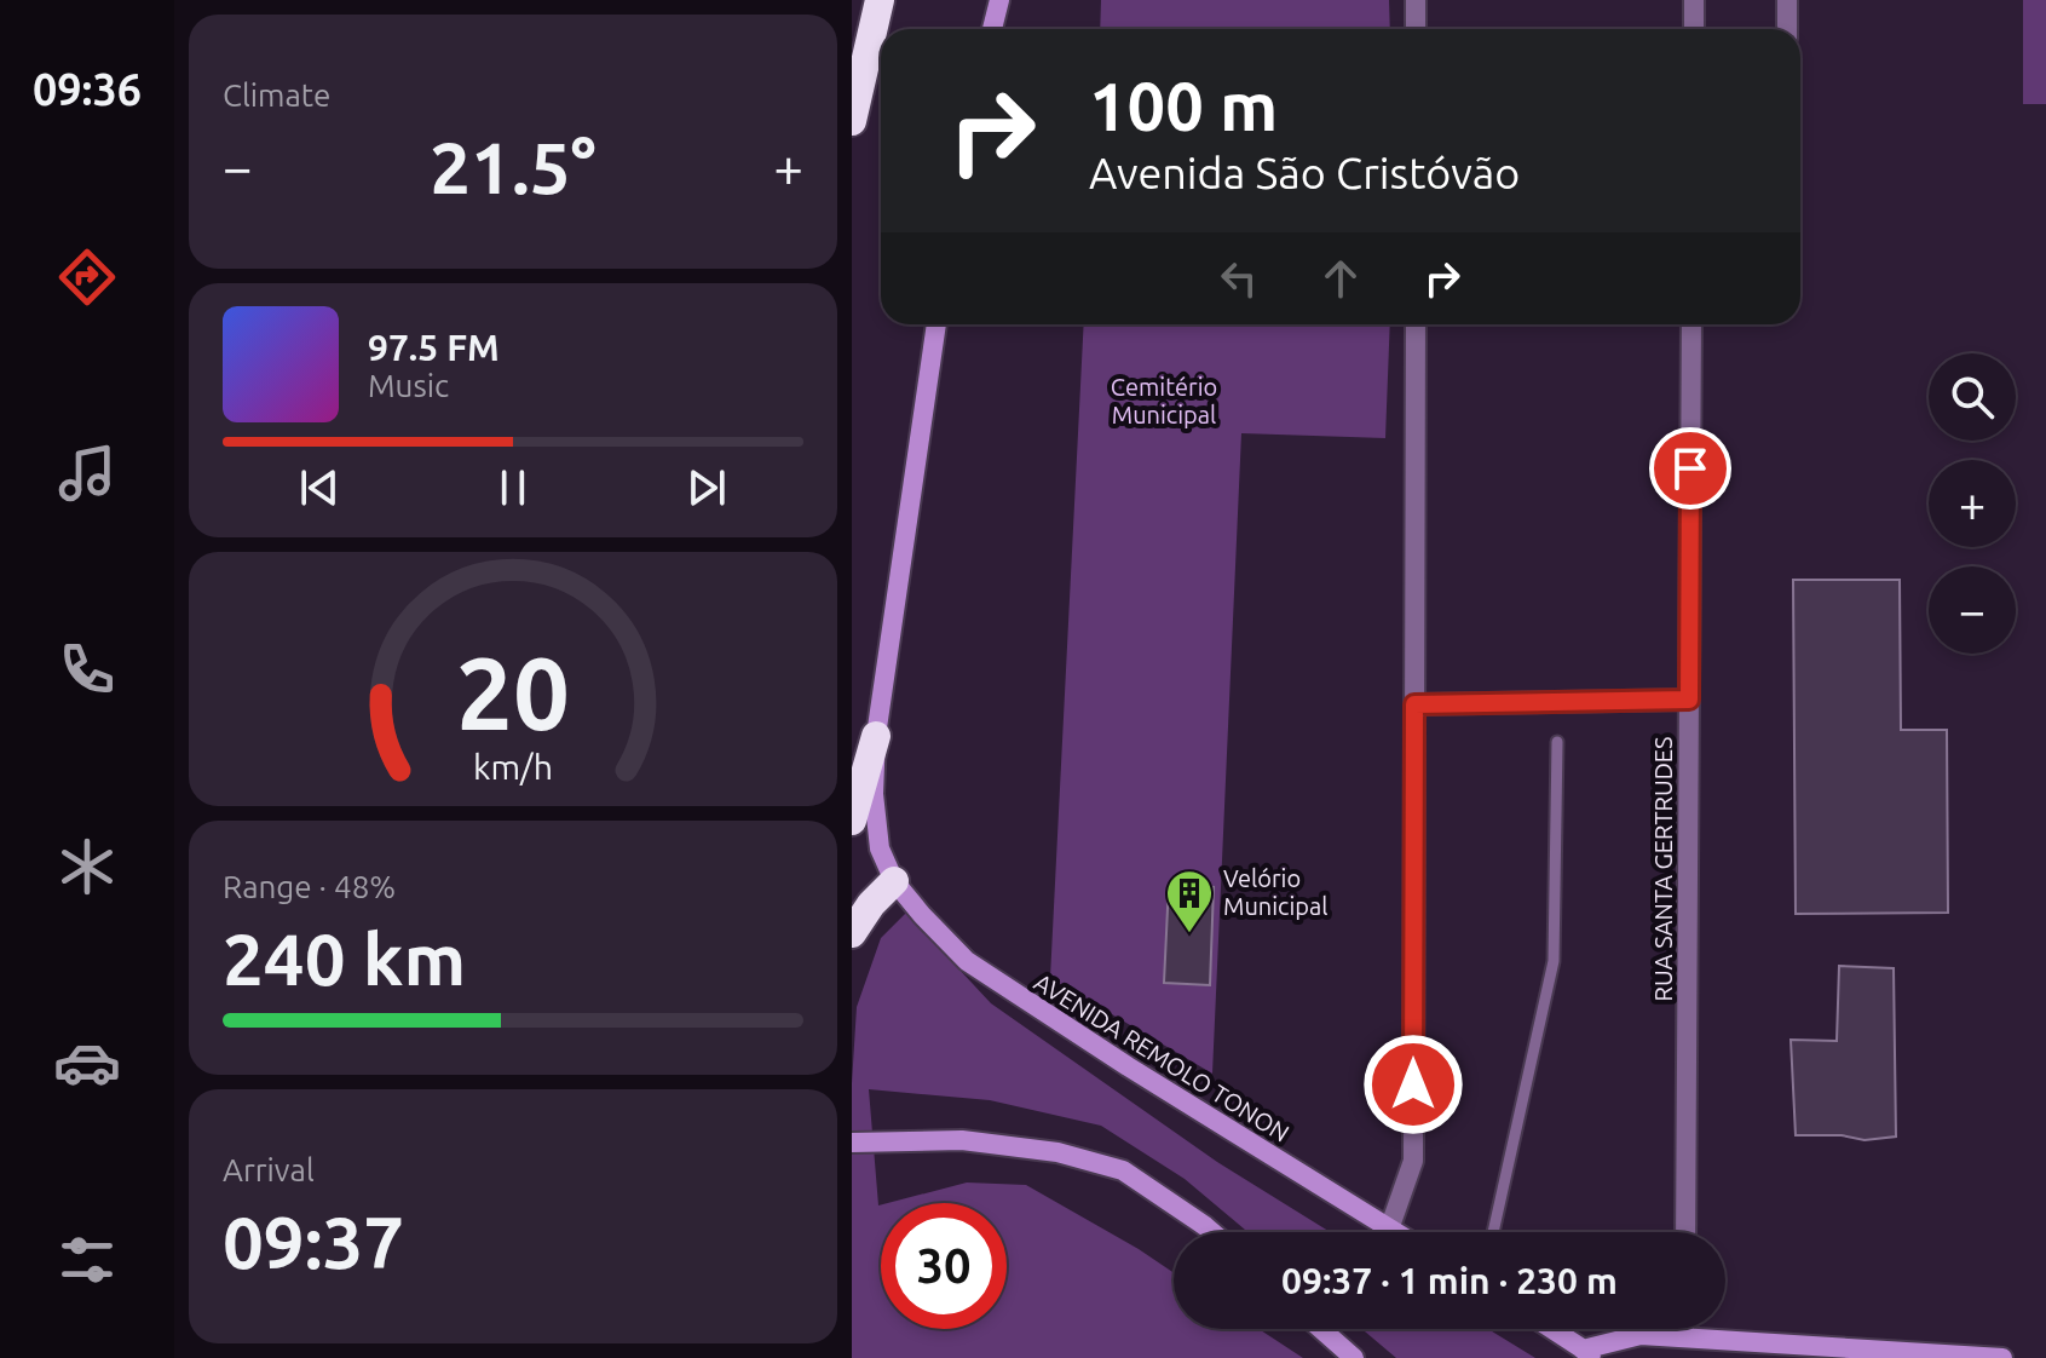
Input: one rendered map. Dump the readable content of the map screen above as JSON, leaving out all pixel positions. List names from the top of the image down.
{
  "streets": {
    "street": ["RUA SANTA GERTRUDES", "AVENIDA REMOLO TONON"]
  },
  "parks": ["Cemitério Municipal"],
  "places": {
    "building": ["Velório Municipal"]
  },
  "page": {
    "tabs": "09:36",
    "tile": [
      "Climate",
      ["Range · 48%", "240 km"],
      ["Arrival", "09:37"]
    ],
    "turn": ["100 m", "Avenida São Cristóvão"],
    "heat": ["−", "21.5°", "+"],
    "song": ["97.5 FM", "Music"],
    "map_buttons": ["+", "−"],
    "limit": "30",
    "trip": "09:37 · 1 min · 230 m",
    "gauge": ["20", "km/h"]
  }
}
